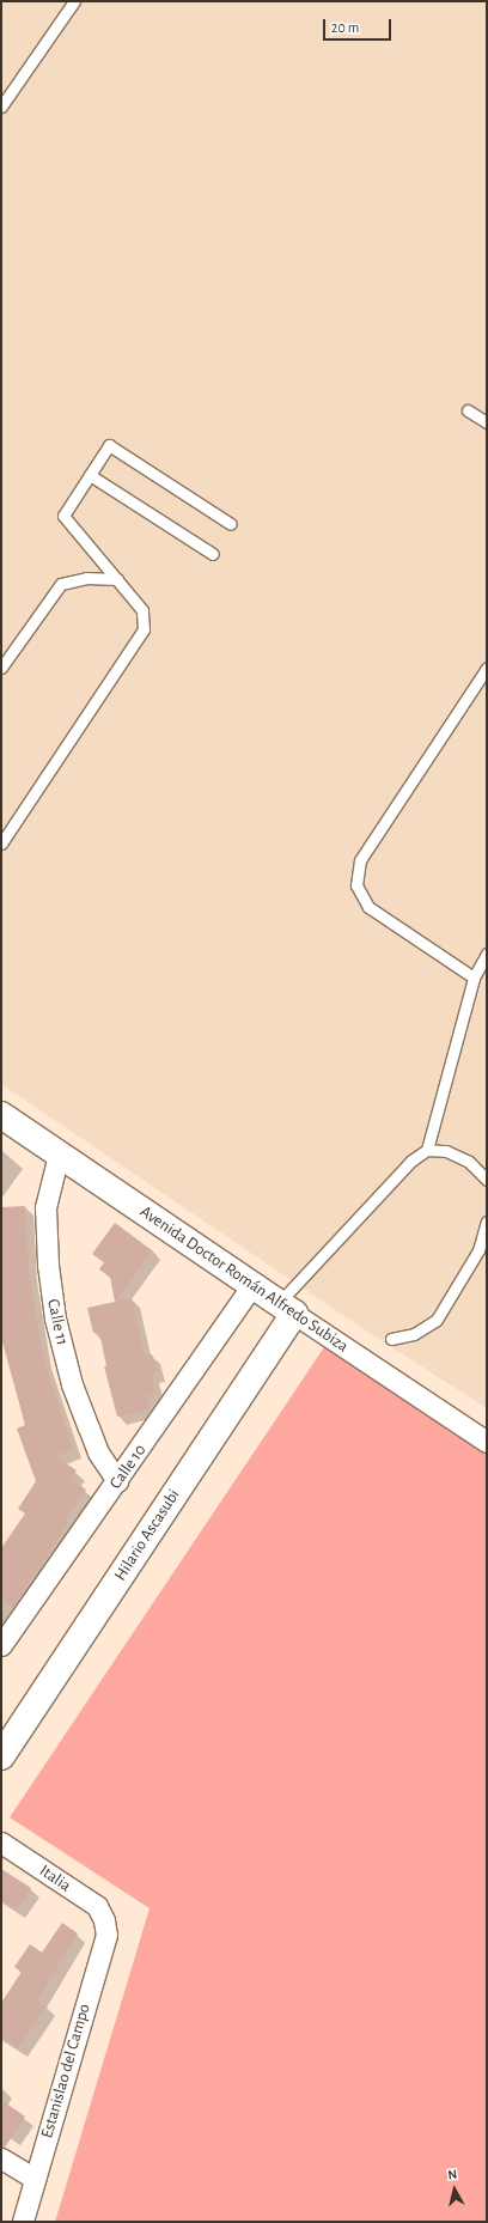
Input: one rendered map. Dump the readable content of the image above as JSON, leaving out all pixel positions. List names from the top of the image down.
{
  "streets": {
    "street": [
      "Avenida Doctor Román Alfredo Subiza",
      "Calle 11",
      "Calle 10",
      "Hilario Ascasubi",
      "Italia",
      "Estanislao del Campo"
    ]
  },
  "crossings": [
    ["Avenida Doctor Román Alfredo Subiza", "Calle 11"],
    ["Avenida Doctor Román Alfredo Subiza", "Calle 10"],
    ["Avenida Doctor Román Alfredo Subiza", "Hilario Ascasubi"],
    ["Calle 11", "Calle 10"],
    ["Italia", "Estanislao del Campo"]
  ],
  "scale_bar": "20 m",
  "north": "top"
}
